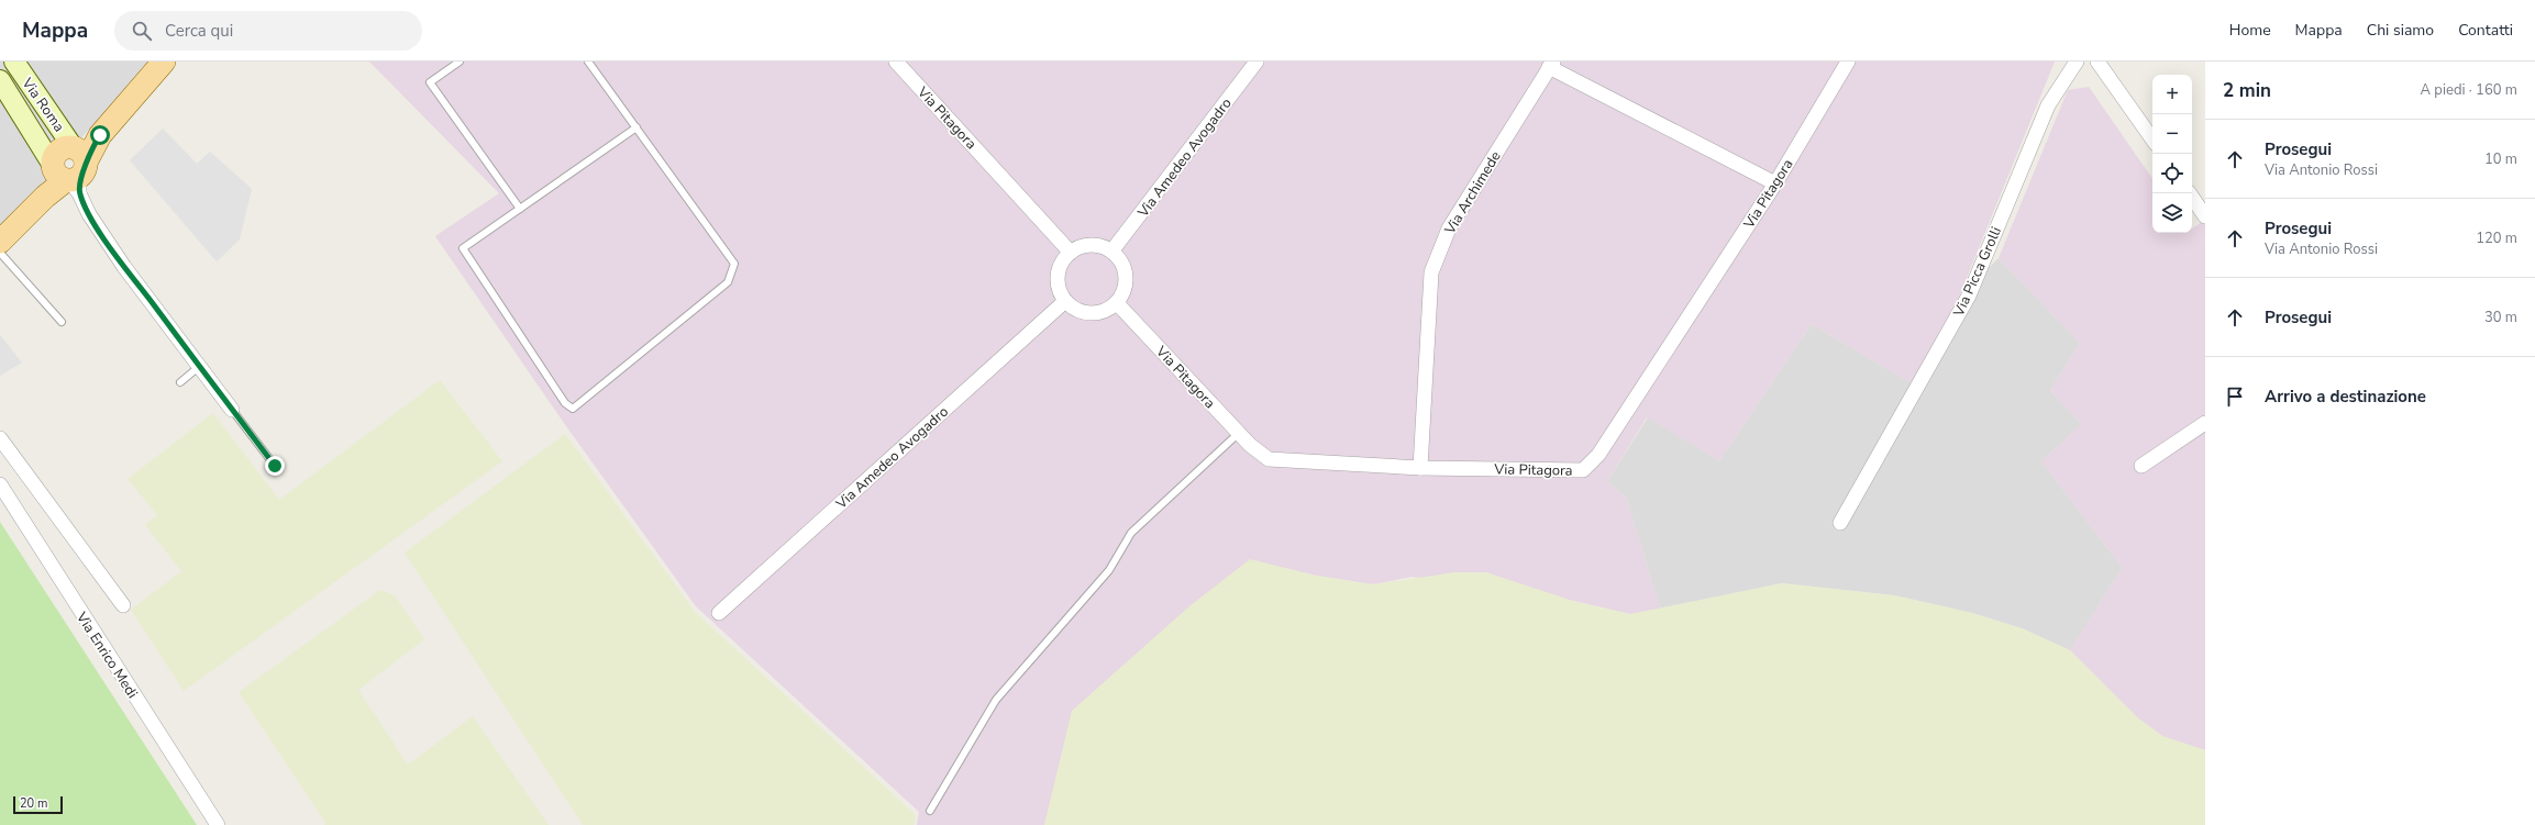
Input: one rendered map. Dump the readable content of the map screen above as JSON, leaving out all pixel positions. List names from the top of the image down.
{
  "streets": {
    "street": [
      "Via Roma",
      "Via Pitagora",
      "Via Amedeo Avogadro",
      "Via Archimede",
      "Via Picca Grolli",
      "Via Enrico Medi"
    ]
  },
  "crossings": [
    ["Via Pitagora", "Via Amedeo Avogadro"],
    ["Via Pitagora", "Via Archimede"]
  ],
  "scale_bar": "20 m",
  "page": {
    "header": "Mappa",
    "search": "Cerca qui",
    "nav": [
      "Home",
      "Mappa",
      "Chi siamo",
      "Contatti"
    ],
    "heading": ["2 min", "A piedi · 160 m"],
    "map_buttons": ["+", "−"],
    "list": [
      ["Prosegui", "Via Antonio Rossi", "10 m"],
      ["Prosegui", "Via Antonio Rossi", "120 m"],
      ["Prosegui", "30 m"],
      "Arrivo a destinazione"
    ],
    "scale": "20 m"
  }
}
